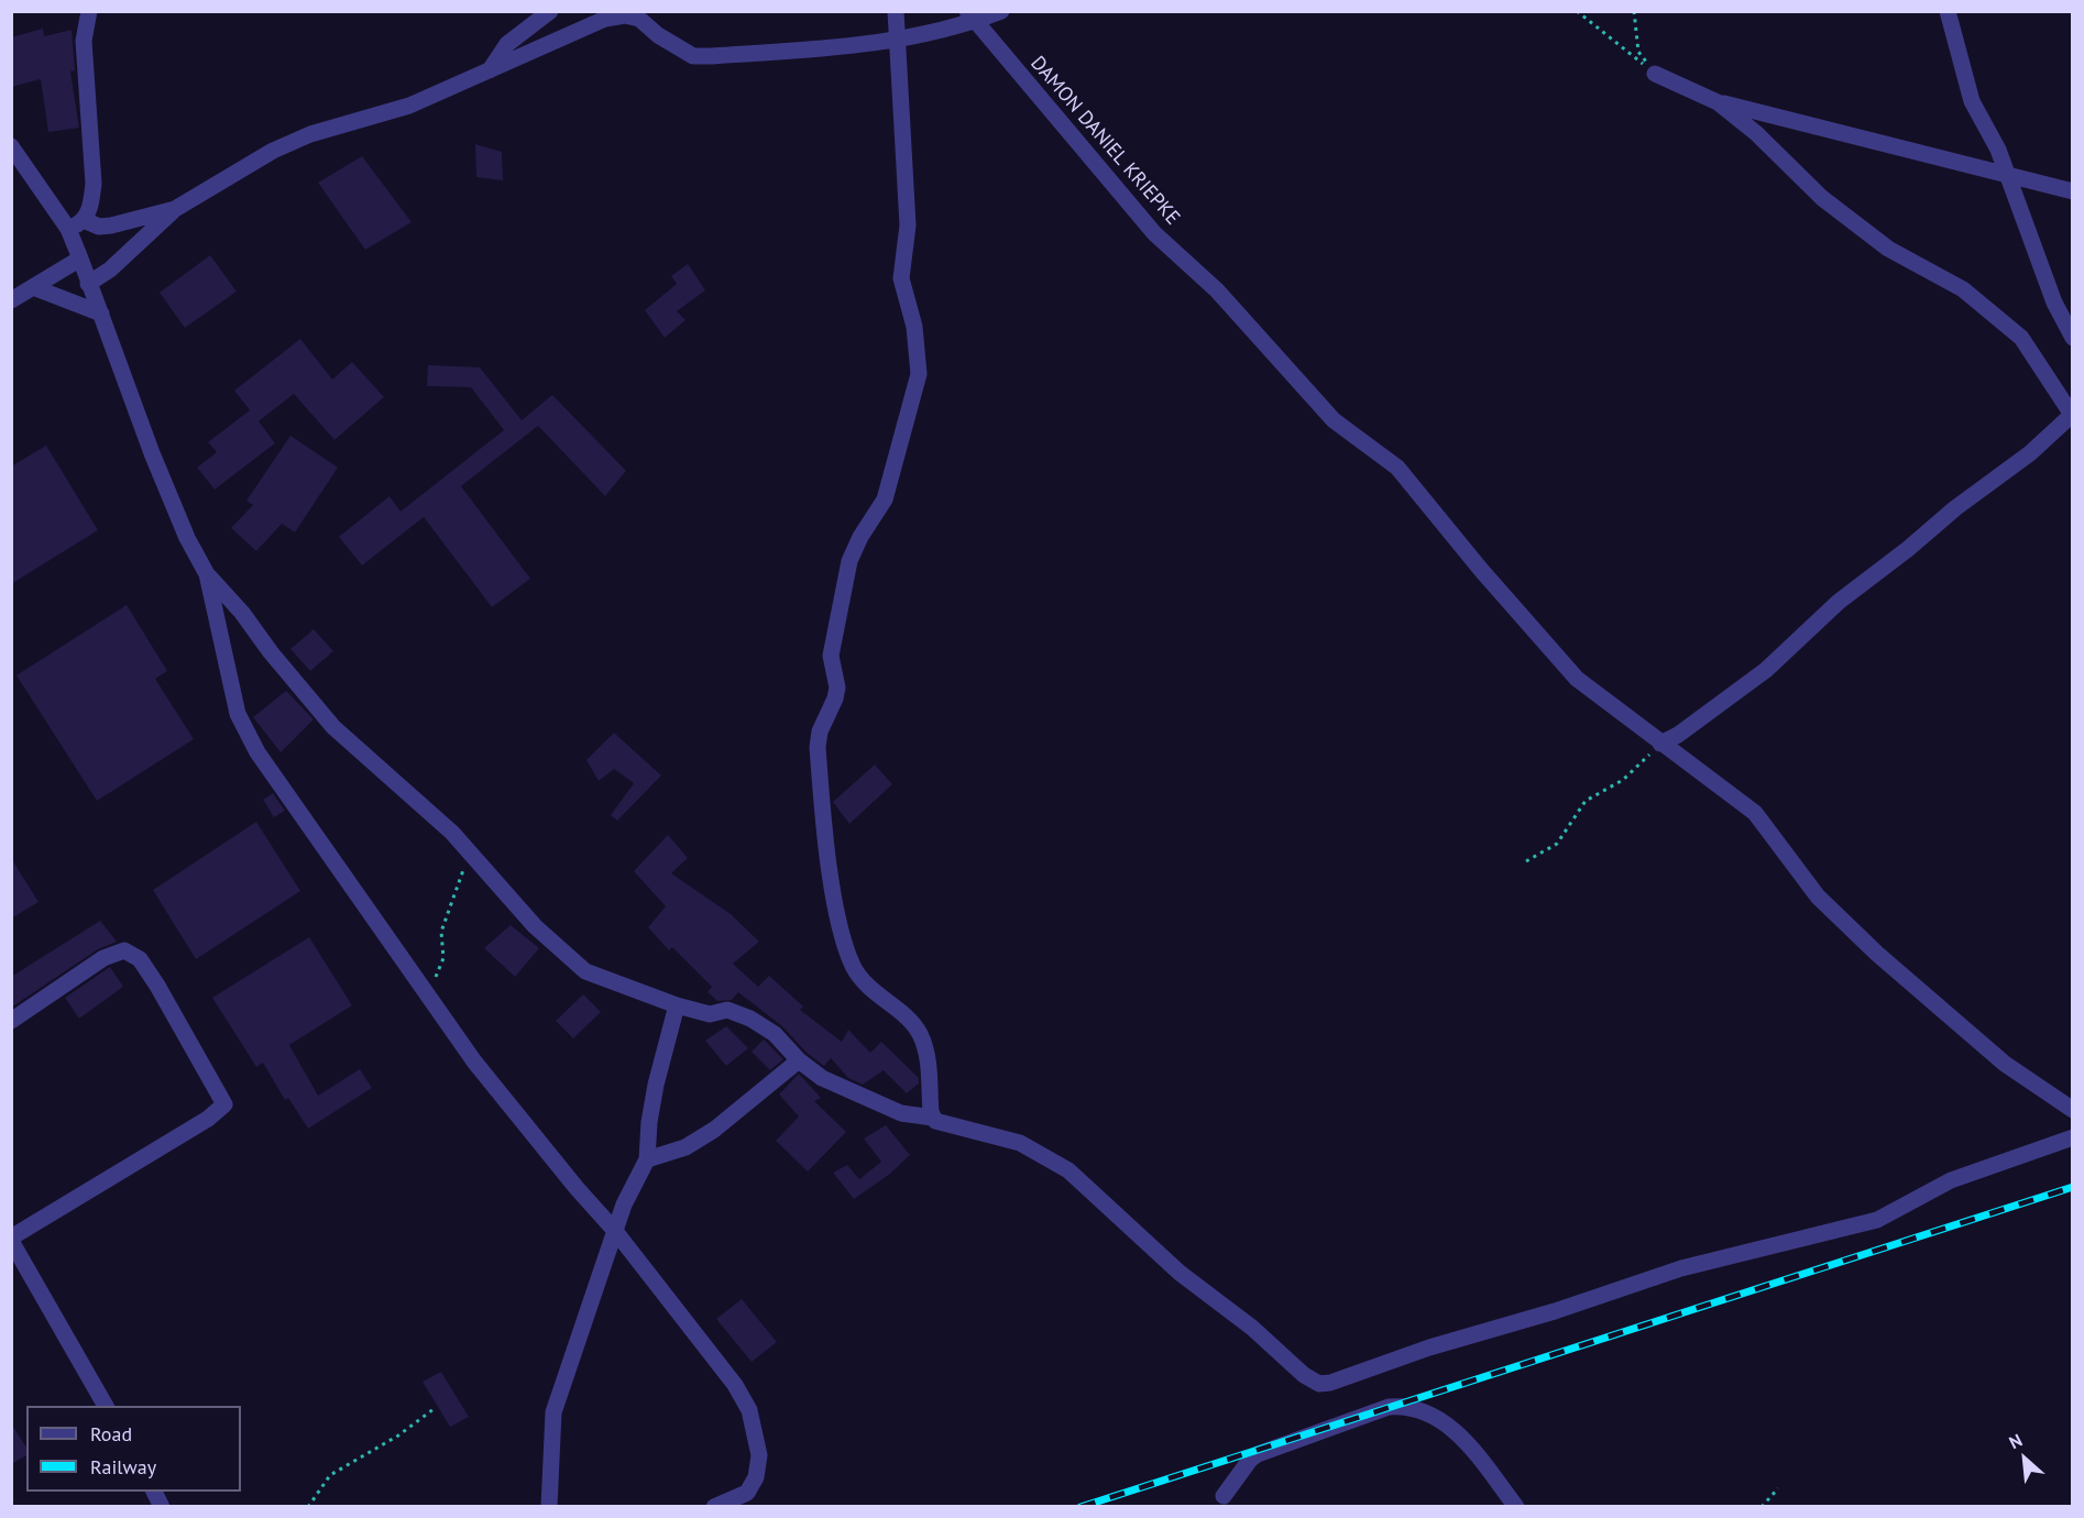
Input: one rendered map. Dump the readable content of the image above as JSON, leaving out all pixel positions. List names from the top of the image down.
{
  "streets": {
    "street": ["DAMON DANIEL KRIEPKE"]
  },
  "legend": ["Road", "Railway"],
  "north": "top left"
}
